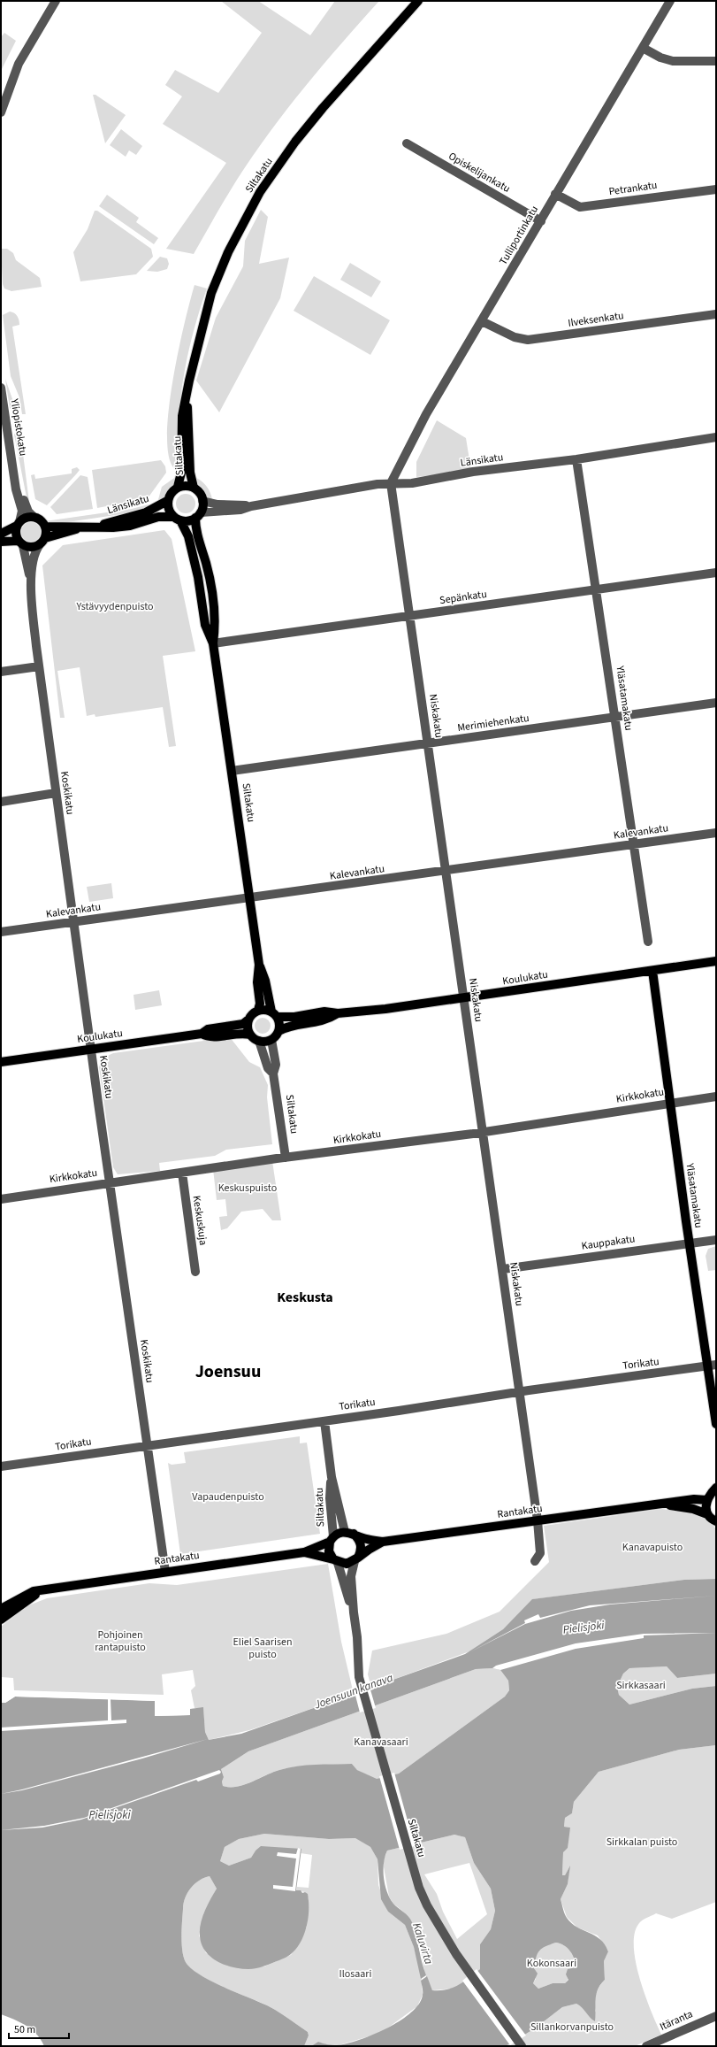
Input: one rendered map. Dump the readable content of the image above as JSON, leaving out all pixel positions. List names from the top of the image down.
{
  "streets": {
    "main road": [
      "Siltakatu",
      "Länsikatu",
      "Yläsatamakatu",
      "Koulukatu",
      "Rantakatu"
    ],
    "street": [
      "Opiskelijankatu",
      "Petrankatu",
      "Tulliportinkatu",
      "Ilveksenkatu",
      "Yliopistokatu",
      "Sepänkatu",
      "Niskakatu",
      "Merimiehenkatu",
      "Koskikatu",
      "Kalevankatu",
      "Kirkkokatu",
      "Keskuskuja",
      "Kauppakatu",
      "Torikatu",
      "Itäranta"
    ]
  },
  "crossings": [
    ["Opiskelijankatu", "Tulliportinkatu"],
    ["Siltakatu", "Länsikatu"],
    ["Siltakatu", "Sepänkatu"],
    ["Siltakatu", "Merimiehenkatu"],
    ["Siltakatu", "Kalevankatu"],
    ["Siltakatu", "Koulukatu"],
    ["Siltakatu", "Kirkkokatu"],
    ["Siltakatu", "Torikatu"],
    ["Siltakatu", "Rantakatu"],
    ["Petrankatu", "Tulliportinkatu"],
    ["Tulliportinkatu", "Ilveksenkatu"],
    ["Tulliportinkatu", "Länsikatu"],
    ["Tulliportinkatu", "Niskakatu"],
    ["Yliopistokatu", "Länsikatu"],
    ["Yliopistokatu", "Koskikatu"],
    ["Länsikatu", "Yläsatamakatu"],
    ["Länsikatu", "Niskakatu"],
    ["Länsikatu", "Koskikatu"],
    ["Sepänkatu", "Yläsatamakatu"],
    ["Sepänkatu", "Niskakatu"],
    ["Yläsatamakatu", "Merimiehenkatu"],
    ["Yläsatamakatu", "Kalevankatu"],
    ["Yläsatamakatu", "Koulukatu"],
    ["Yläsatamakatu", "Kirkkokatu"],
    ["Yläsatamakatu", "Kauppakatu"],
    ["Yläsatamakatu", "Torikatu"],
    ["Niskakatu", "Merimiehenkatu"],
    ["Niskakatu", "Kalevankatu"],
    ["Niskakatu", "Koulukatu"],
    ["Niskakatu", "Kirkkokatu"],
    ["Niskakatu", "Kauppakatu"],
    ["Niskakatu", "Torikatu"],
    ["Niskakatu", "Rantakatu"],
    ["Koskikatu", "Kalevankatu"],
    ["Koskikatu", "Koulukatu"],
    ["Koskikatu", "Kirkkokatu"],
    ["Koskikatu", "Torikatu"],
    ["Koskikatu", "Rantakatu"],
    ["Kirkkokatu", "Keskuskuja"]
  ],
  "districts": ["Keskusta", "Joensuu"],
  "water": ["Pielisjoki", "Joensuun kanava", "Kaluvirta"],
  "parks": [
    "Ystävyydenpuisto",
    "Keskuspuisto",
    "Vapaudenpuisto",
    "Kanavapuisto",
    "Pohjoinen rantapuisto",
    "Eliel Saarisen puisto",
    "Sirkkasaari",
    "Kanavasaari",
    "Sirkkalan puisto",
    "Kokonsaari",
    "Ilosaari",
    "Sillankorvanpuisto"
  ],
  "scale_bar": "50 m"
}
